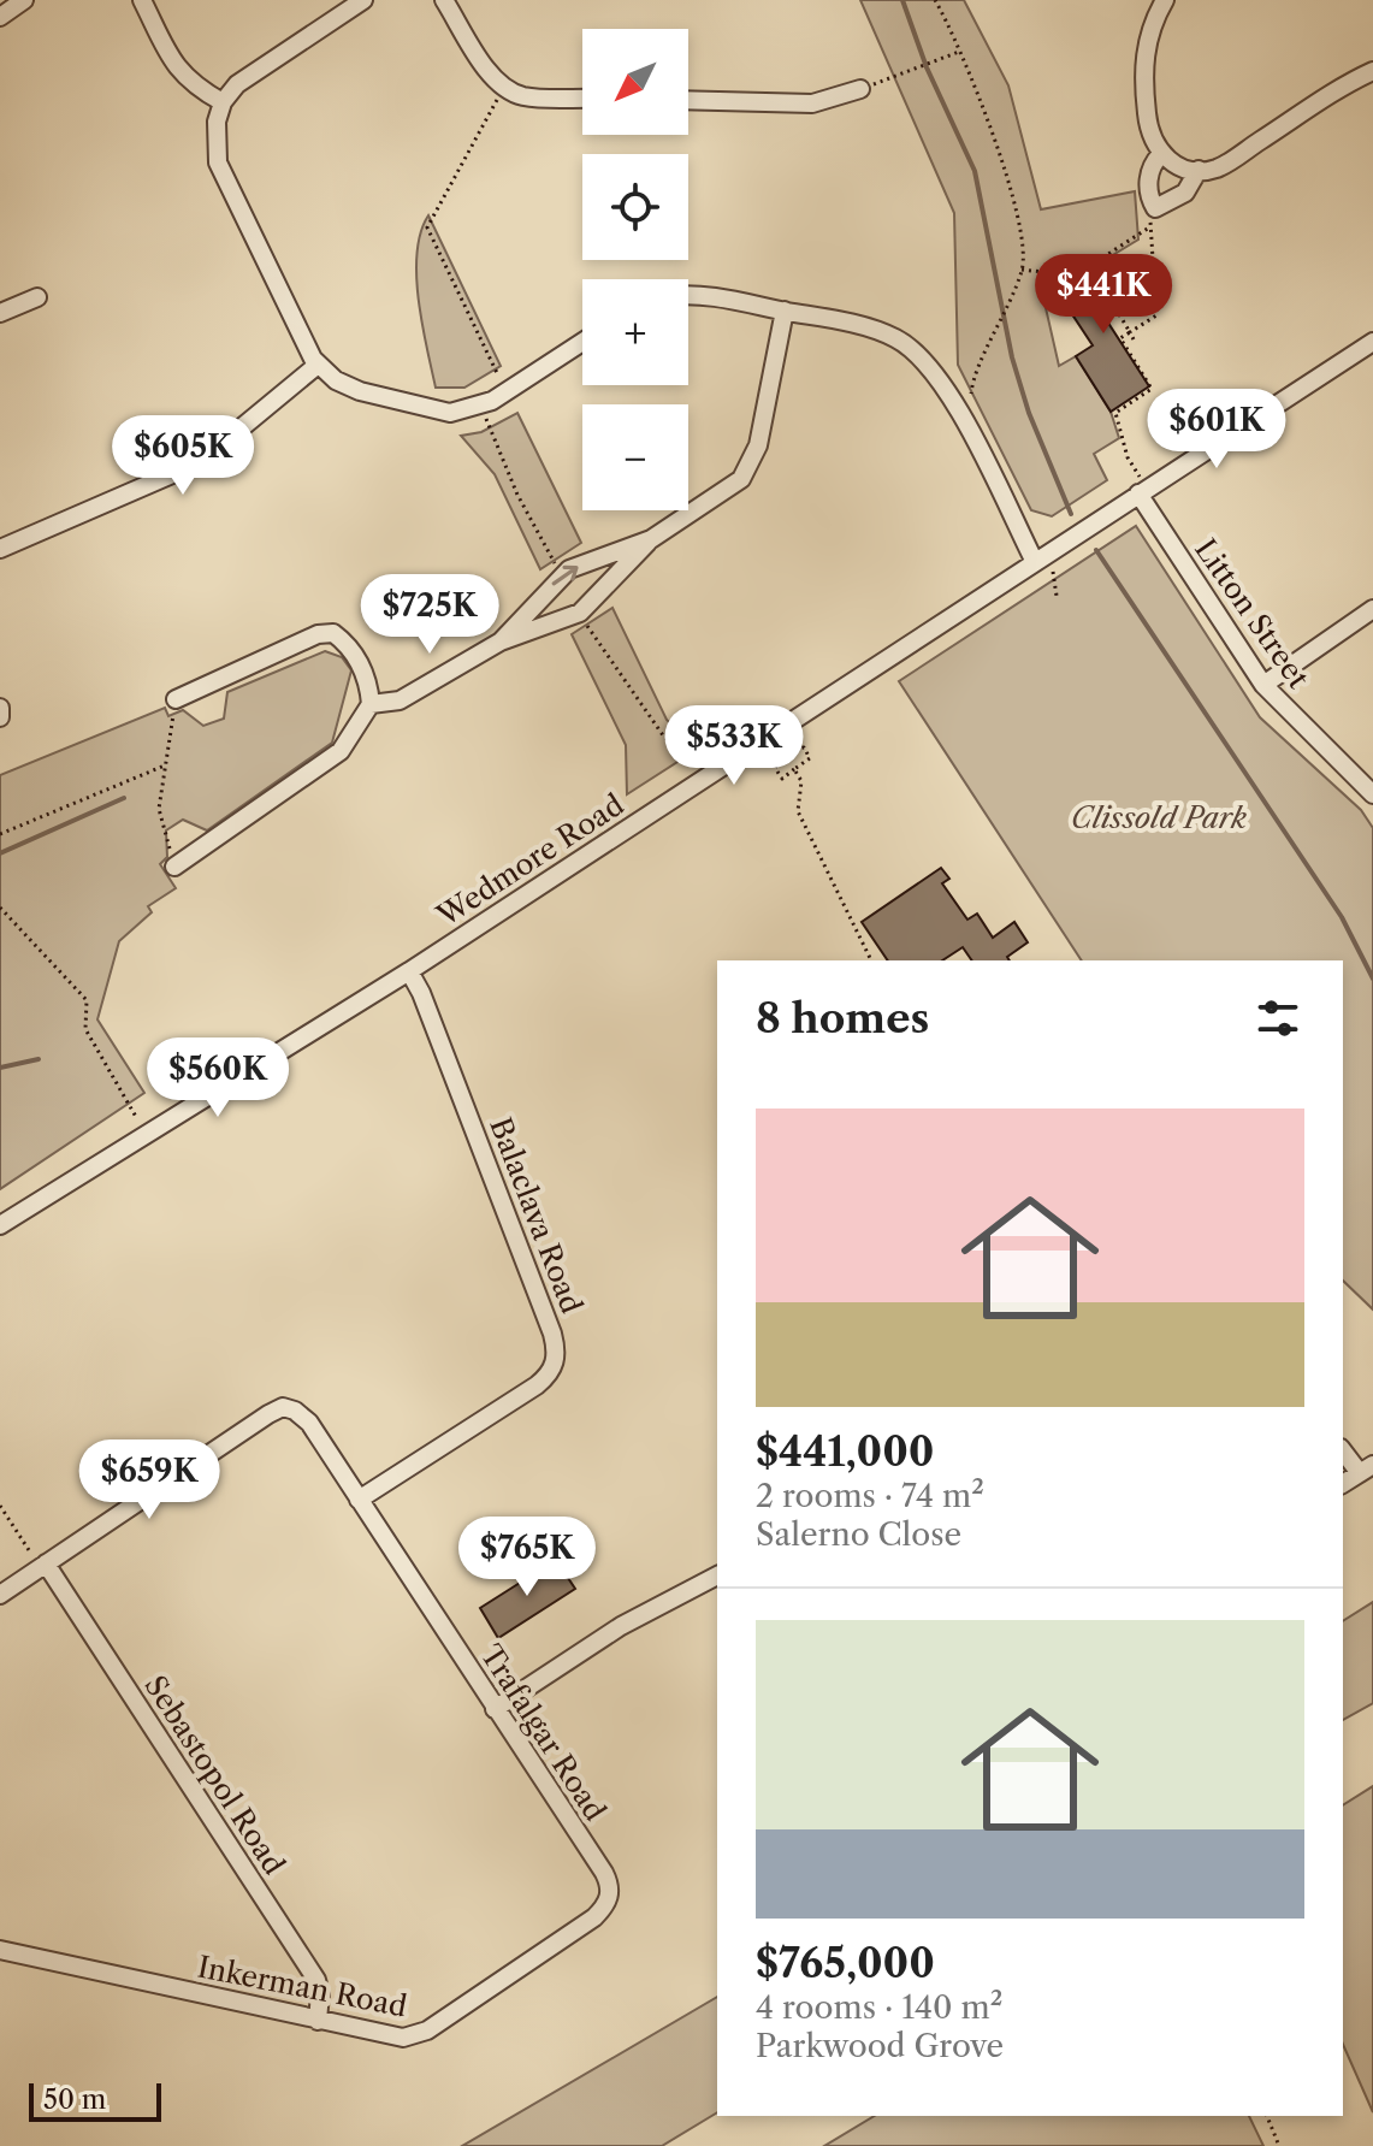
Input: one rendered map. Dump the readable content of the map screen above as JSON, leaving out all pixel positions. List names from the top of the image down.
{
  "streets": {
    "street": [
      "Litton Street",
      "Wedmore Road",
      "Balaclava Road",
      "Trafalgar Road",
      "Sebastopol Road",
      "Inkerman Road"
    ]
  },
  "crossings": [
    ["Litton Street", "Wedmore Road"],
    ["Wedmore Road", "Balaclava Road"],
    ["Balaclava Road", "Trafalgar Road"],
    ["Trafalgar Road", "Sebastopol Road"],
    ["Trafalgar Road", "Inkerman Road"],
    ["Sebastopol Road", "Inkerman Road"]
  ],
  "parks": ["Clissold Park"],
  "scale_bar": "50 m",
  "north": "bottom left",
  "page": {
    "map_buttons": ["+", "−"],
    "price": [
      "$441K",
      "$601K",
      "$605K",
      "$725K",
      "$533K",
      "$560K",
      "$659K",
      "$765K"
    ],
    "heading": "8 homes",
    "list": [
      {
        "name": "$441,000",
        "note": "2 rooms · 74 m² · Salerno Close"
      },
      {
        "name": "$765,000",
        "note": "4 rooms · 140 m² · Parkwood Grove"
      }
    ],
    "scale": "50 m"
  }
}
